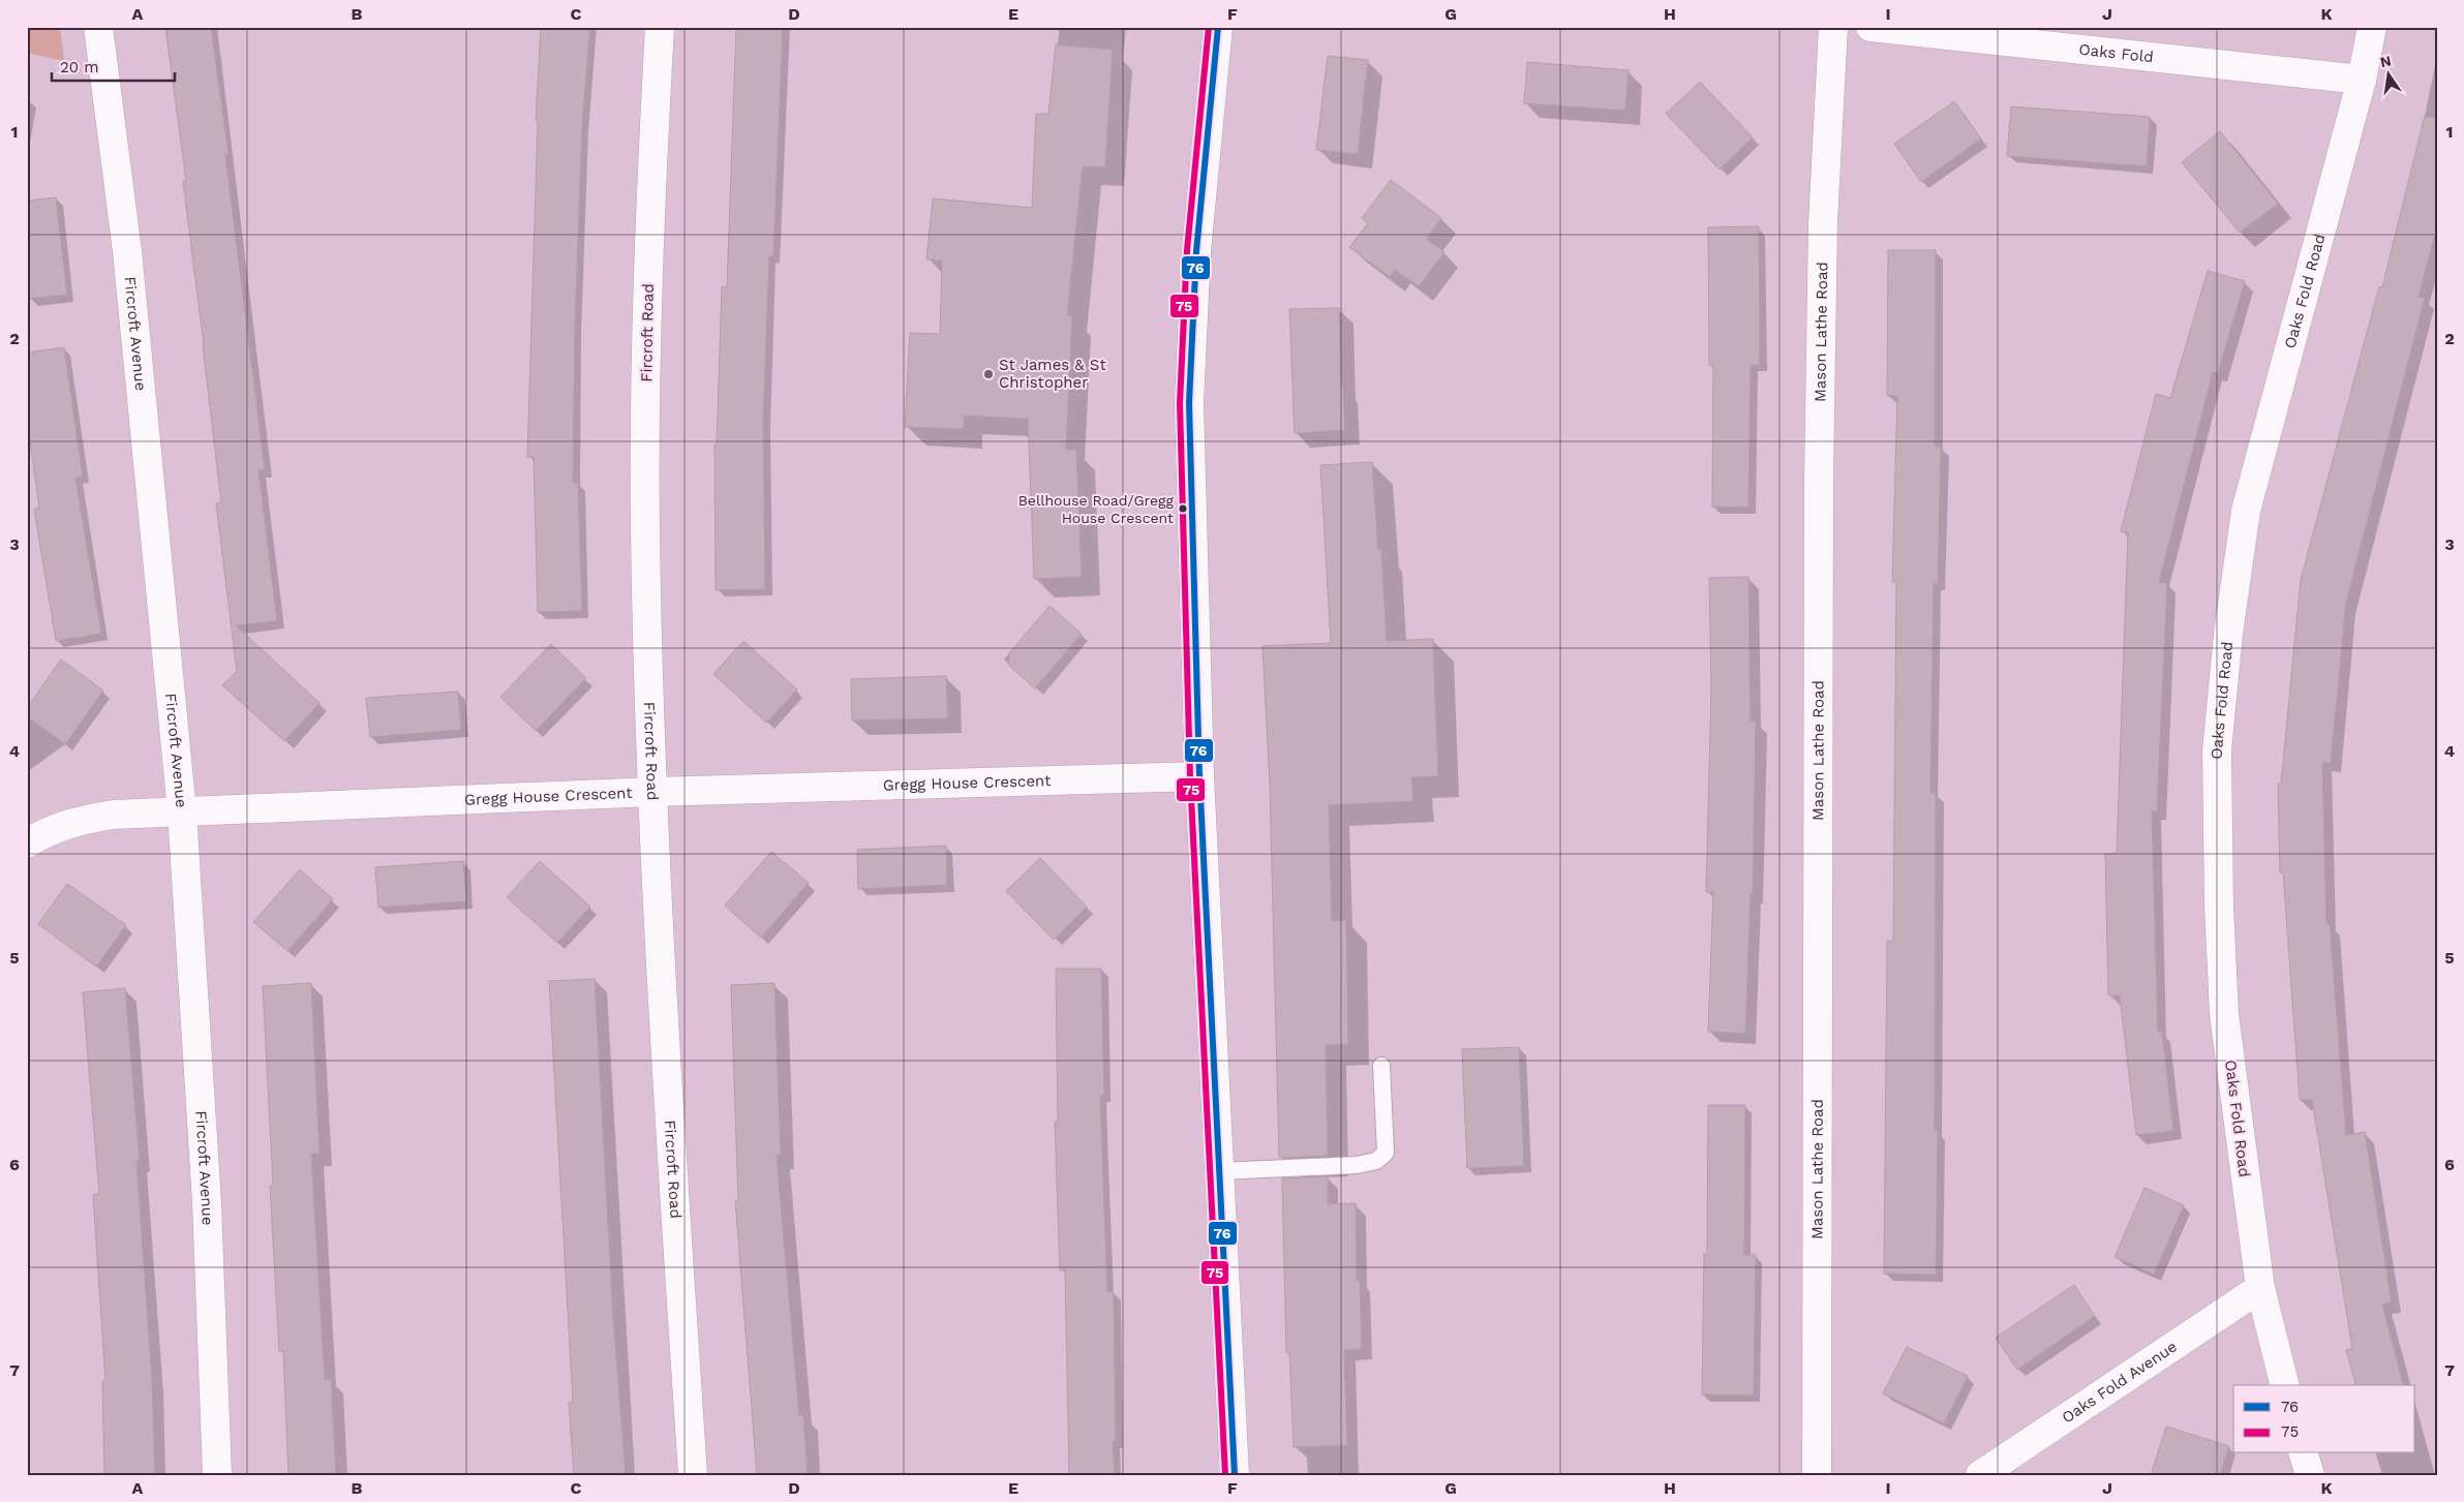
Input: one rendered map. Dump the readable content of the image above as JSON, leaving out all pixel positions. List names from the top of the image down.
{
  "streets": {
    "street": [
      "Oaks Fold",
      "Oaks Fold Road",
      "Mason Lathe Road",
      "Fircroft Avenue",
      "Fircroft Road",
      "Gregg House Crescent",
      "Oaks Fold Avenue"
    ]
  },
  "crossings": [
    ["Oaks Fold", "Oaks Fold Road"],
    ["Oaks Fold Road", "Oaks Fold Avenue"],
    ["Fircroft Avenue", "Gregg House Crescent"],
    ["Fircroft Road", "Gregg House Crescent"]
  ],
  "places": ["St James & St Christopher", "Bellhouse Road/Gregg House Crescent"],
  "lines": ["transit line 76", "transit line 75"],
  "legend": ["76", "75"],
  "scale_bar": "20 m",
  "north": "top",
  "grid": {
    "columns": [
      "A",
      "B",
      "C",
      "D",
      "E",
      "F",
      "G",
      "H",
      "I",
      "J",
      "K"
    ],
    "rows": [
      "1",
      "2",
      "3",
      "4",
      "5",
      "6",
      "7"
    ]
  }
}
